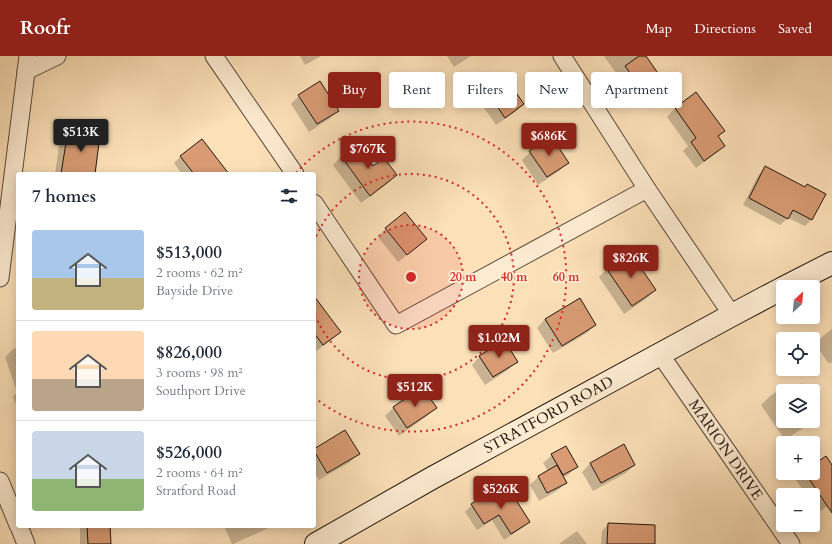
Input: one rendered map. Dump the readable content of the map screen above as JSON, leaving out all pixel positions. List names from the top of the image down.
{
  "streets": {
    "main road": ["STRATFORD ROAD"],
    "street": ["MARION DRIVE"]
  },
  "crossings": [
    ["STRATFORD ROAD", "MARION DRIVE"]
  ],
  "north": "top right",
  "page": {
    "header": "Roofr",
    "nav": ["Map", "Directions", "Saved"],
    "chip": [
      "Buy",
      "Rent",
      "Filters",
      "New",
      "Apartment"
    ],
    "price": [
      "$513K",
      "$686K",
      "$767K",
      "$826K",
      "$1.02M",
      "$512K",
      "$526K"
    ],
    "heading": "7 homes",
    "list": [
      {
        "name": "$513,000",
        "note": "2 rooms · 62 m² · Bayside Drive"
      },
      {
        "name": "$826,000",
        "note": "3 rooms · 98 m² · Southport Drive"
      },
      {
        "name": "$526,000",
        "note": "2 rooms · 64 m² · Stratford Road"
      }
    ],
    "map_buttons": ["+", "−"]
  },
  "rings": ["20 m", "40 m", "60 m"]
}
